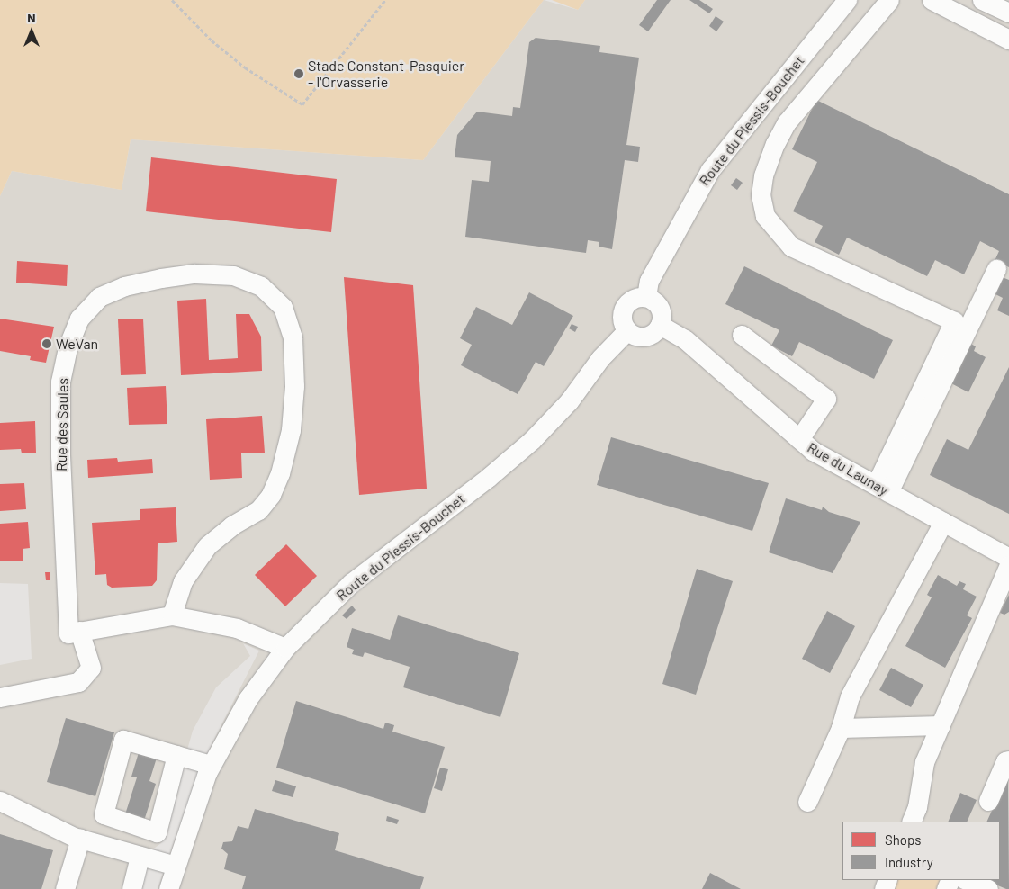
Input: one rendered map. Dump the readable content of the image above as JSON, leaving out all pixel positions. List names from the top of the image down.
{
  "streets": {
    "street": ["Route du Plessis-Bouchet", "Rue des Saules", "Rue du Launay"]
  },
  "crossings": [
    ["Route du Plessis-Bouchet", "Rue du Launay"]
  ],
  "places": ["Stade Constant-Pasquier - l'Orvasserie", "WeVan"],
  "legend": ["Shops", "Industry"],
  "north": "top"
}
